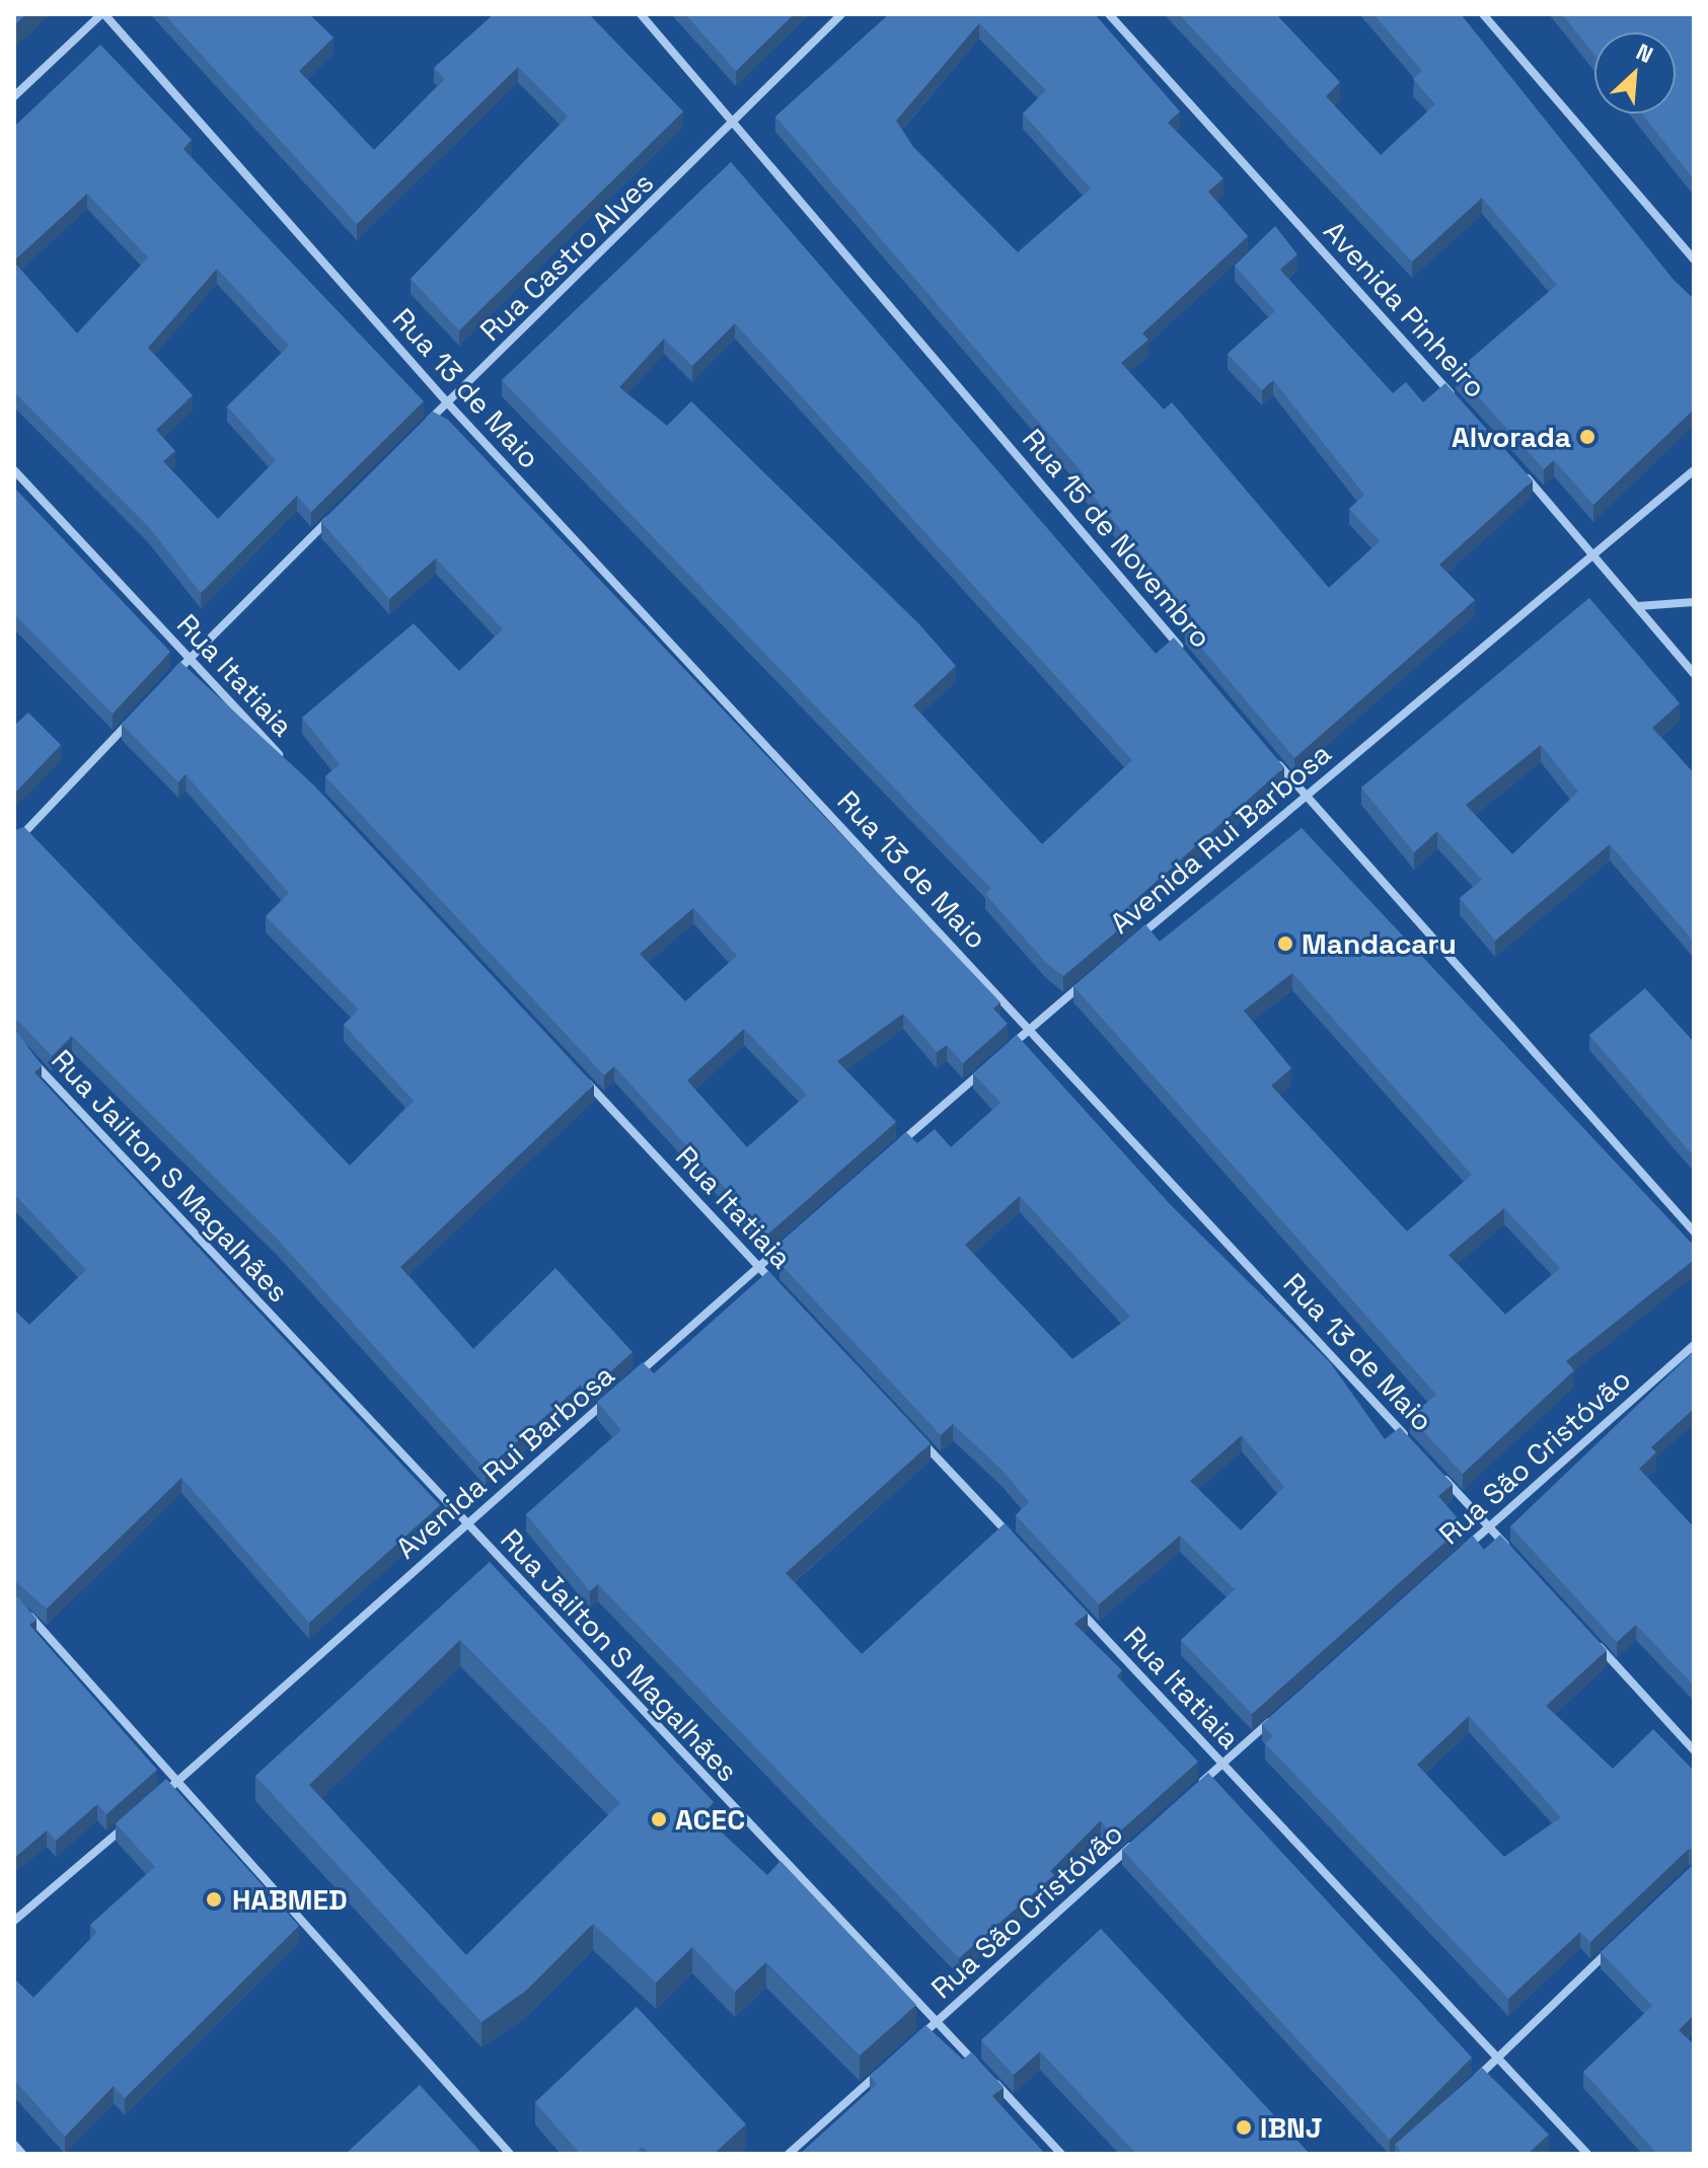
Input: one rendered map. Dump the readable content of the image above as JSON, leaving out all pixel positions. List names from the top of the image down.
{
  "streets": {
    "street": [
      "Rua Castro Alves",
      "Avenida Pinheiro",
      "Rua 13 de Maio",
      "Rua 15 de Novembro",
      "Rua Itatiaia",
      "Avenida Rui Barbosa",
      "Rua Jailton S Magalhães",
      "Rua São Cristóvão"
    ]
  },
  "crossings": [
    ["Rua Castro Alves", "Rua 13 de Maio"],
    ["Rua Castro Alves", "Rua 15 de Novembro"],
    ["Rua 13 de Maio", "Rua São Cristóvão"],
    ["Rua Itatiaia", "Avenida Rui Barbosa"],
    ["Avenida Rui Barbosa", "Rua Jailton S Magalhães"],
    ["Rua Jailton S Magalhães", "Rua São Cristóvão"]
  ],
  "places": [
    "Alvorada",
    "Mandacaru",
    "ACEC",
    "HABMED",
    "IBNJ"
  ],
  "north": "top right"
}
